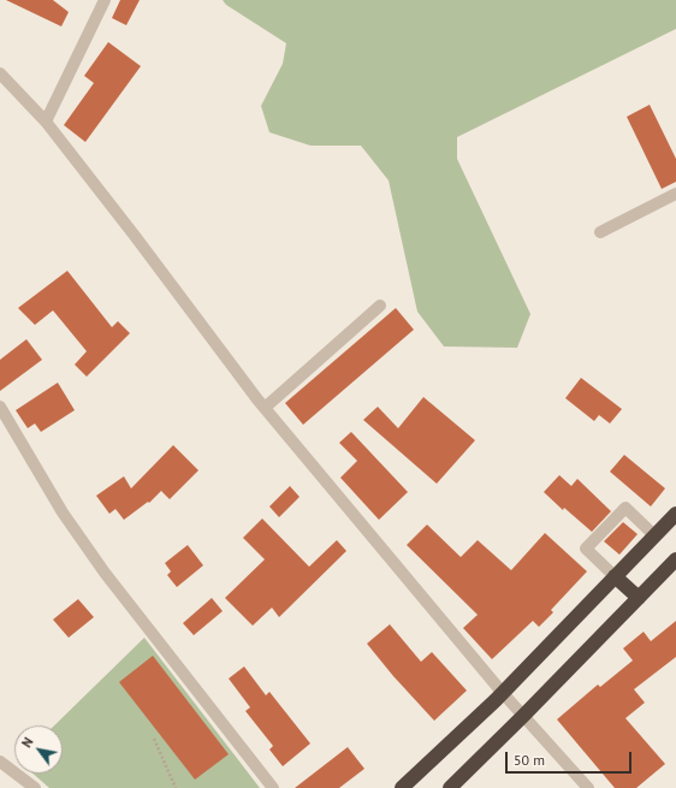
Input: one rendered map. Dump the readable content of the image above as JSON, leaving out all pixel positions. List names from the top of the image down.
{
  "scale_bar": "50 m",
  "north": "top left"
}
